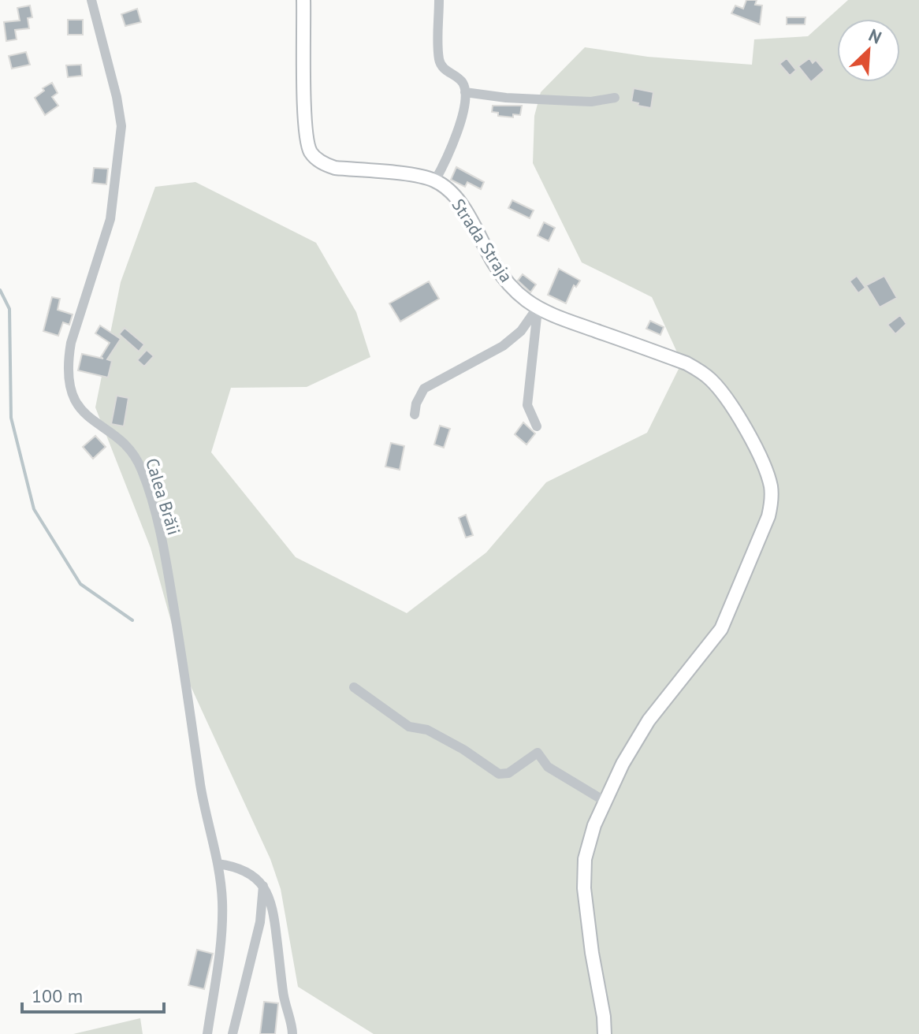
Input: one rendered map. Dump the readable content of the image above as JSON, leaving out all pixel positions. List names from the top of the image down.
{
  "streets": {
    "main road": ["Strada Straja"],
    "street": ["Calea Brăii"]
  },
  "scale_bar": "100 m",
  "north": "top right"
}
